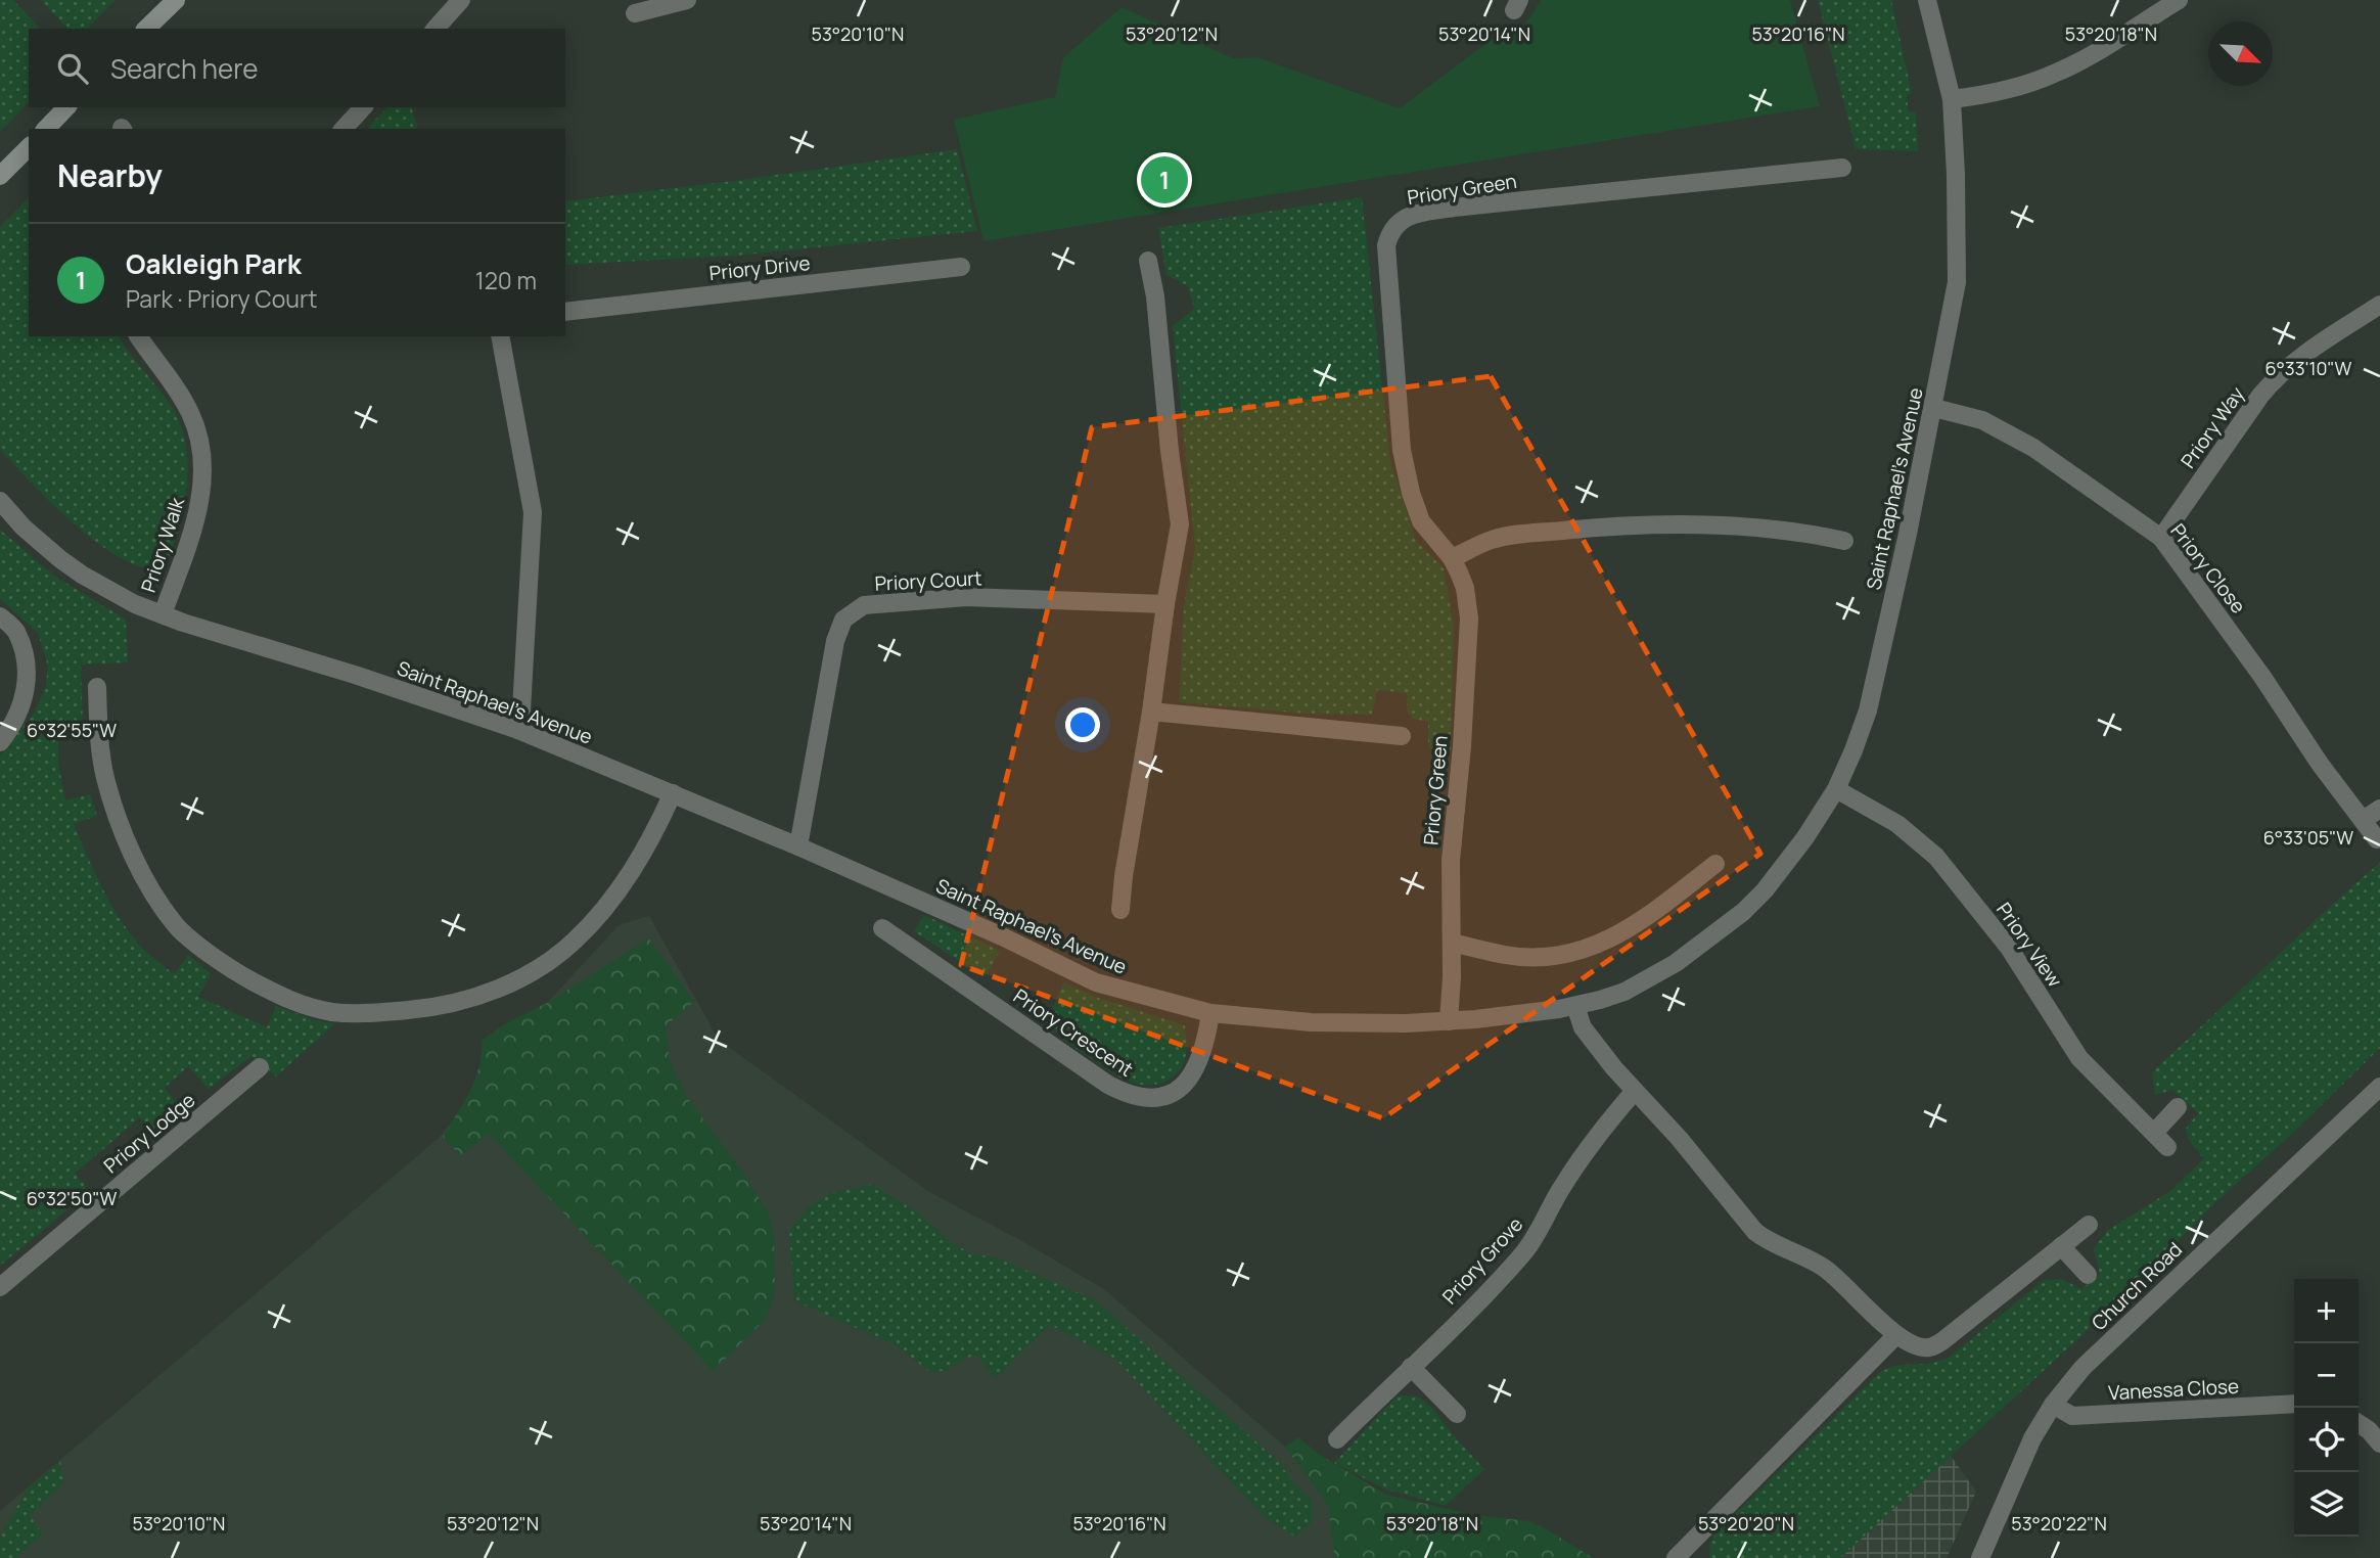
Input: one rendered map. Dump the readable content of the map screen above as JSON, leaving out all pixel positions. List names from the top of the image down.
{
  "streets": {
    "street": [
      "Priory Green",
      "Priory Drive",
      "Priory Way",
      "Saint Raphael's Avenue",
      "Priory Walk",
      "Priory Close",
      "Priory Court",
      "Priory View",
      "Priory Crescent",
      "Priory Lodge",
      "Priory Grove",
      "Church Road",
      "Vanessa Close"
    ]
  },
  "crossings": [
    ["Priory Green", "Saint Raphael's Avenue"],
    ["Priory Way", "Priory Close"],
    ["Saint Raphael's Avenue", "Priory Walk"],
    ["Saint Raphael's Avenue", "Priory Close"],
    ["Saint Raphael's Avenue", "Priory Court"],
    ["Saint Raphael's Avenue", "Priory View"],
    ["Saint Raphael's Avenue", "Priory Crescent"],
    ["Church Road", "Vanessa Close"]
  ],
  "north": "bottom right",
  "page": {
    "search": "Search here",
    "heading": "Nearby",
    "pins": "1",
    "list": [
      {
        "mark": "1",
        "name": "Oakleigh Park",
        "note": "Park · Priory Court",
        "value": "120 m"
      }
    ],
    "map_buttons": ["+", "−"]
  },
  "coordinates": [
    "53°20'10\"N",
    "53°20'12\"N",
    "53°20'14\"N",
    "53°20'16\"N",
    "53°20'18\"N",
    "6°33'10\"W",
    "6°32'55\"W",
    "6°33'05\"W",
    "6°32'50\"W",
    "53°20'20\"N",
    "53°20'22\"N"
  ]
}
